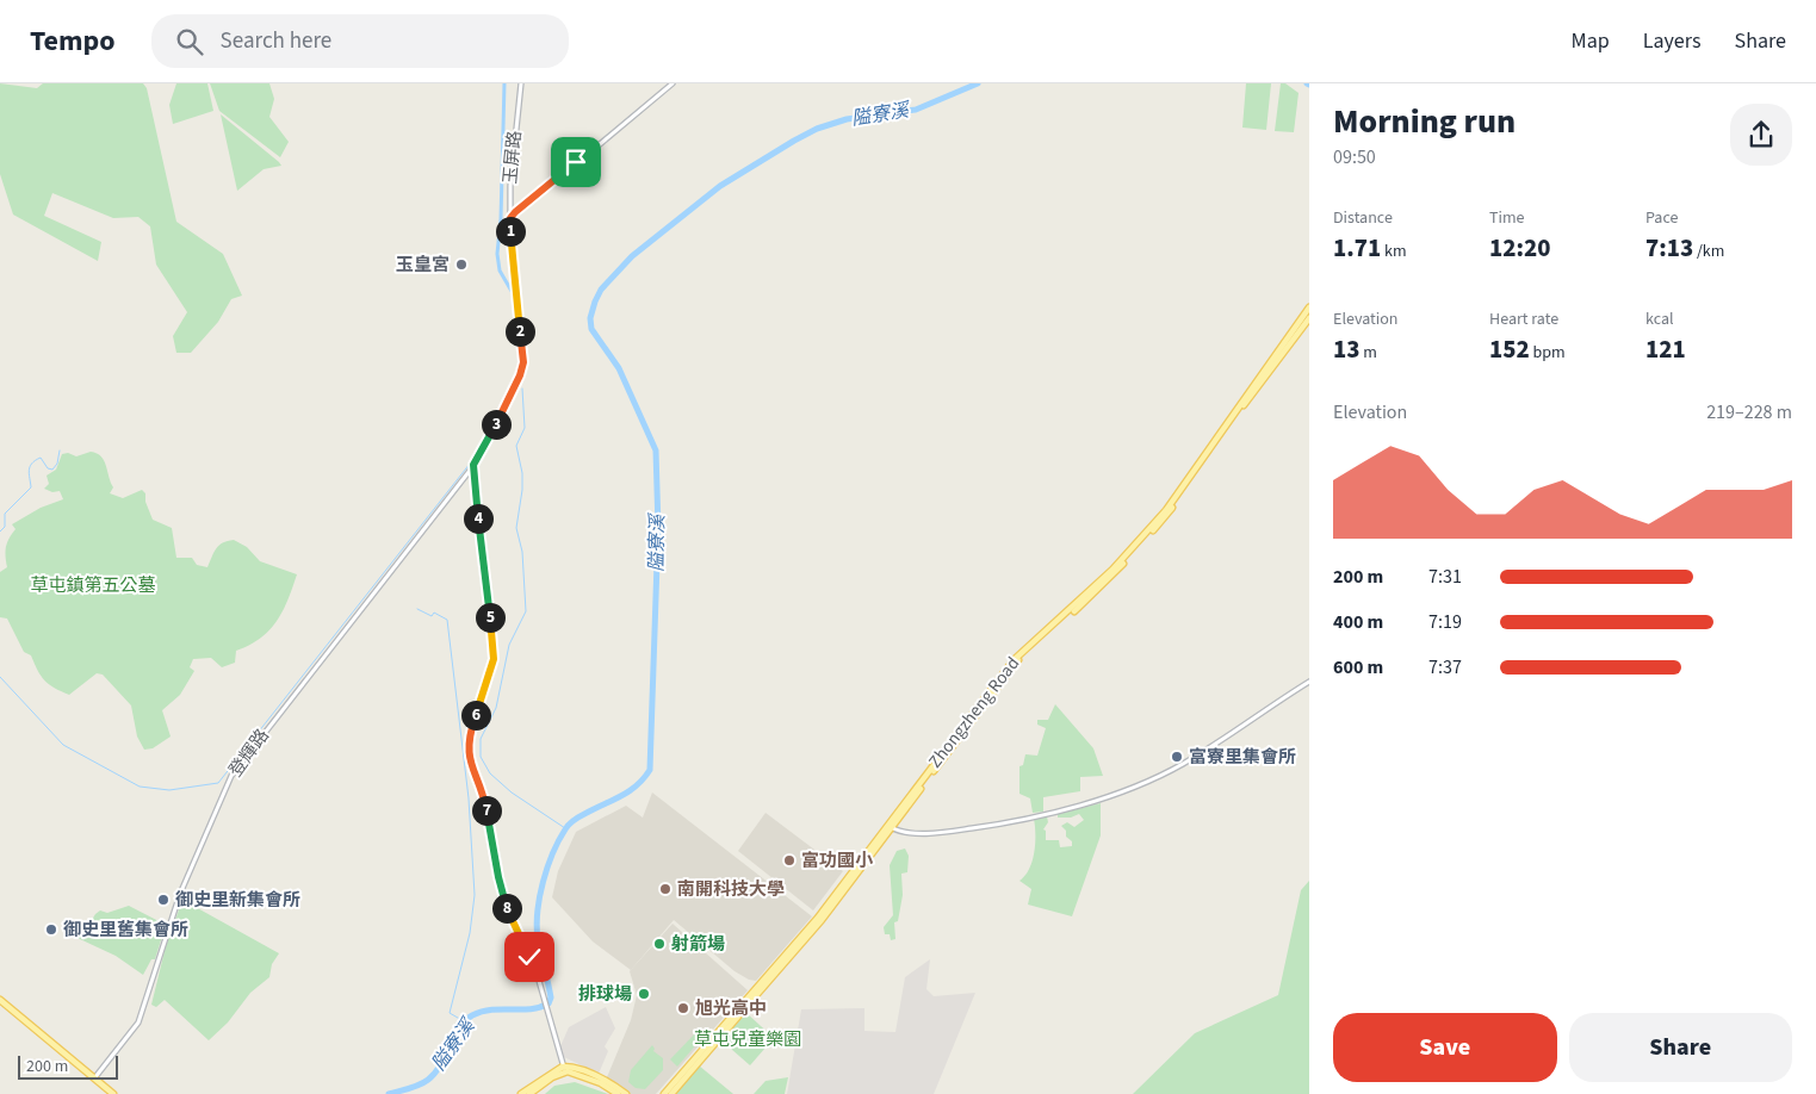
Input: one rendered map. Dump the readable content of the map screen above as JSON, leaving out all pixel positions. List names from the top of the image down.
{
  "streets": {
    "main road": ["Zhongzheng Road"],
    "street": ["玉屏路", "登輝路"]
  },
  "crossings": [
    ["玉屏路", "登輝路"]
  ],
  "water": ["隘寮溪"],
  "parks": ["草屯鎮第五公墓", "草屯兒童樂園"],
  "places": [
    "玉皇宮",
    "富寮里集會所",
    "富功國小",
    "南開科技大學",
    "御史里新集會所",
    "御史里舊集會所",
    "射箭場",
    "排球場",
    "旭光高中"
  ],
  "scale_bar": "200 m",
  "page": {
    "header": "Tempo",
    "search": "Search here",
    "nav": ["Map", "Layers", "Share"],
    "heading": ["Morning run", "09:50"],
    "stats": [
      ["Distance", "1.71 km"],
      ["Time", "12:20"],
      ["Pace", "7:13 /km"],
      ["Elevation", "13 m"],
      ["Heart rate", "152 bpm"],
      ["kcal", "121"]
    ],
    "pins": [
      "1",
      "2",
      "3",
      "4",
      "5",
      "6",
      "7",
      "8"
    ],
    "chart": ["Elevation", "219–228 m"],
    "list": [
      {
        "name": "200 m",
        "note": "7:31"
      },
      {
        "name": "400 m",
        "note": "7:19"
      },
      {
        "name": "600 m",
        "note": "7:37"
      }
    ],
    "buttons": ["Save", "Share"],
    "scale": "200 m"
  }
}
